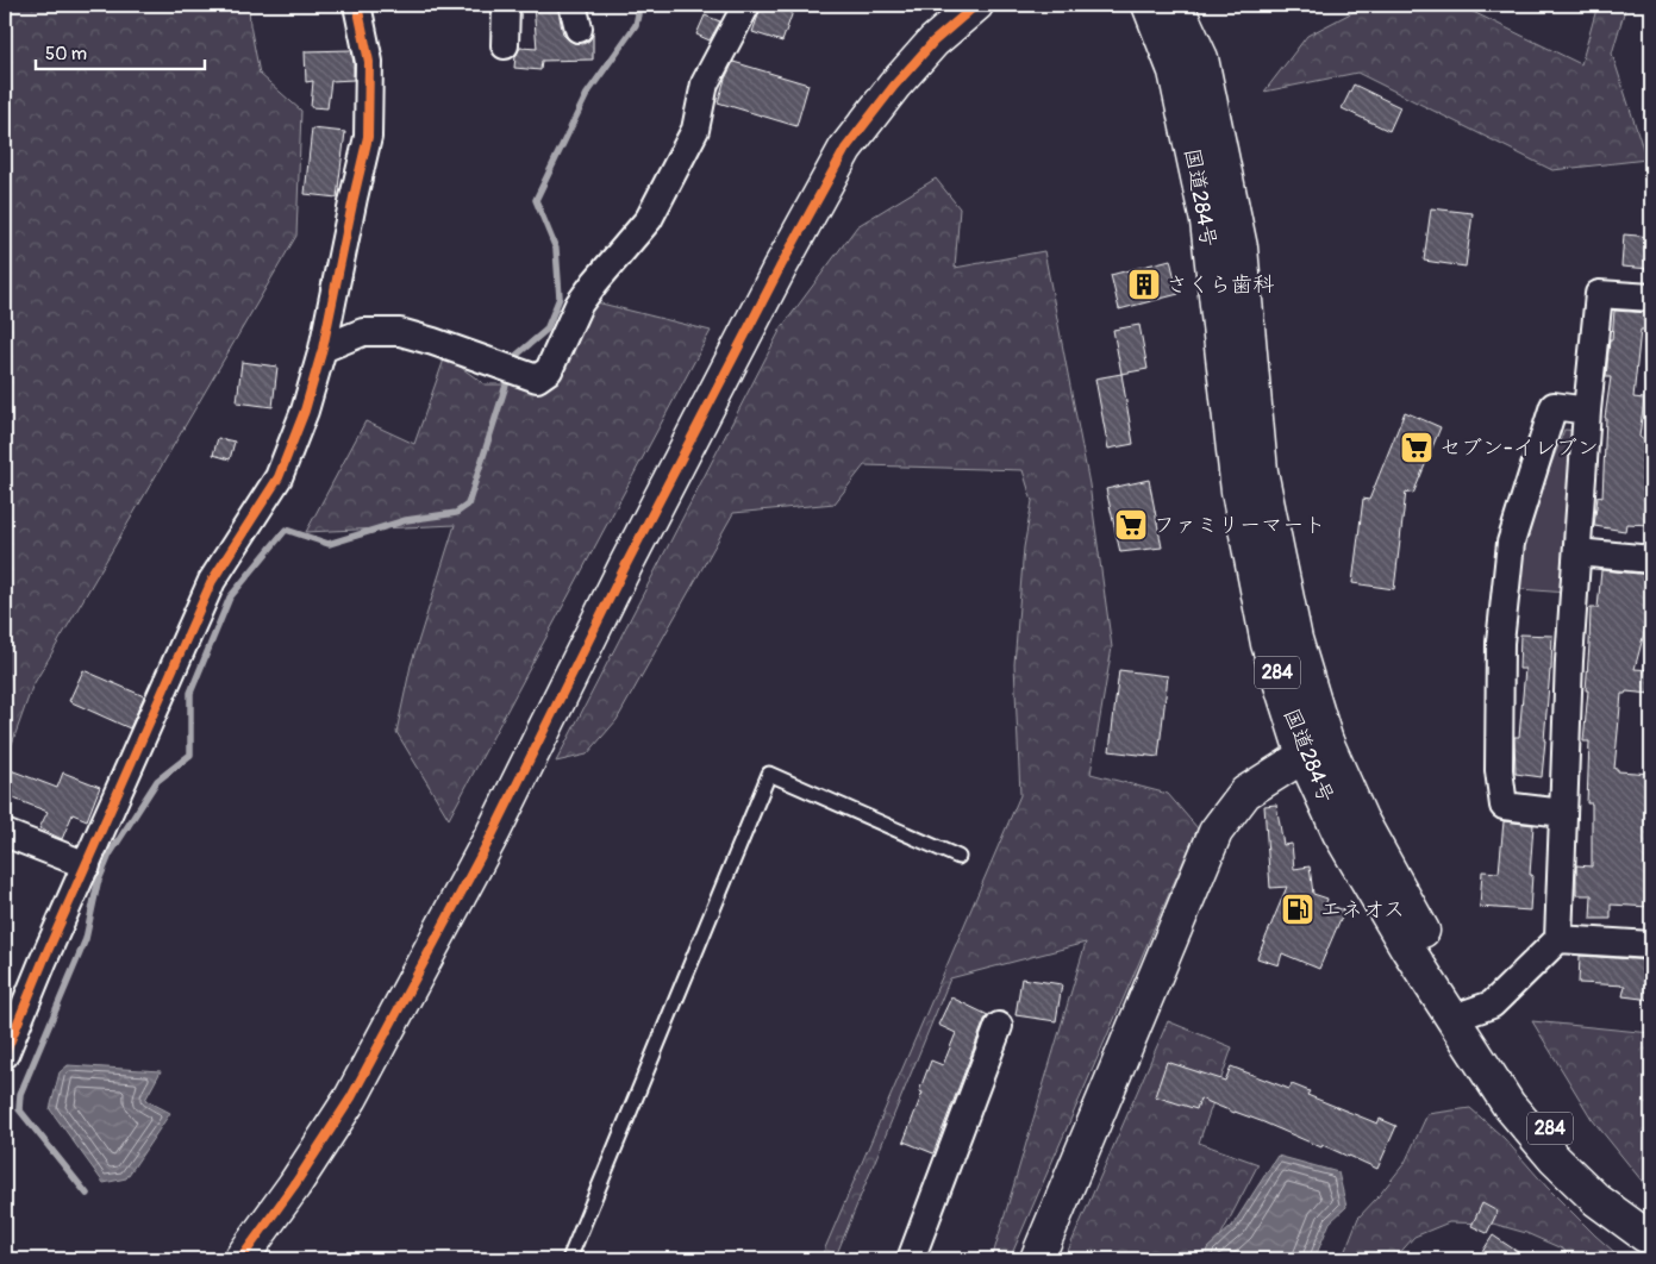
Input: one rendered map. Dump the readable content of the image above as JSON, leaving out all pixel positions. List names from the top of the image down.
{
  "streets": {
    "main road": ["国道284号", "284"]
  },
  "places": {
    "building": ["さくら歯科"],
    "supermarket": ["セブン-イレブン", "ファミリーマート"],
    "fuel station": ["エネオス"]
  },
  "scale_bar": "50 m"
}
